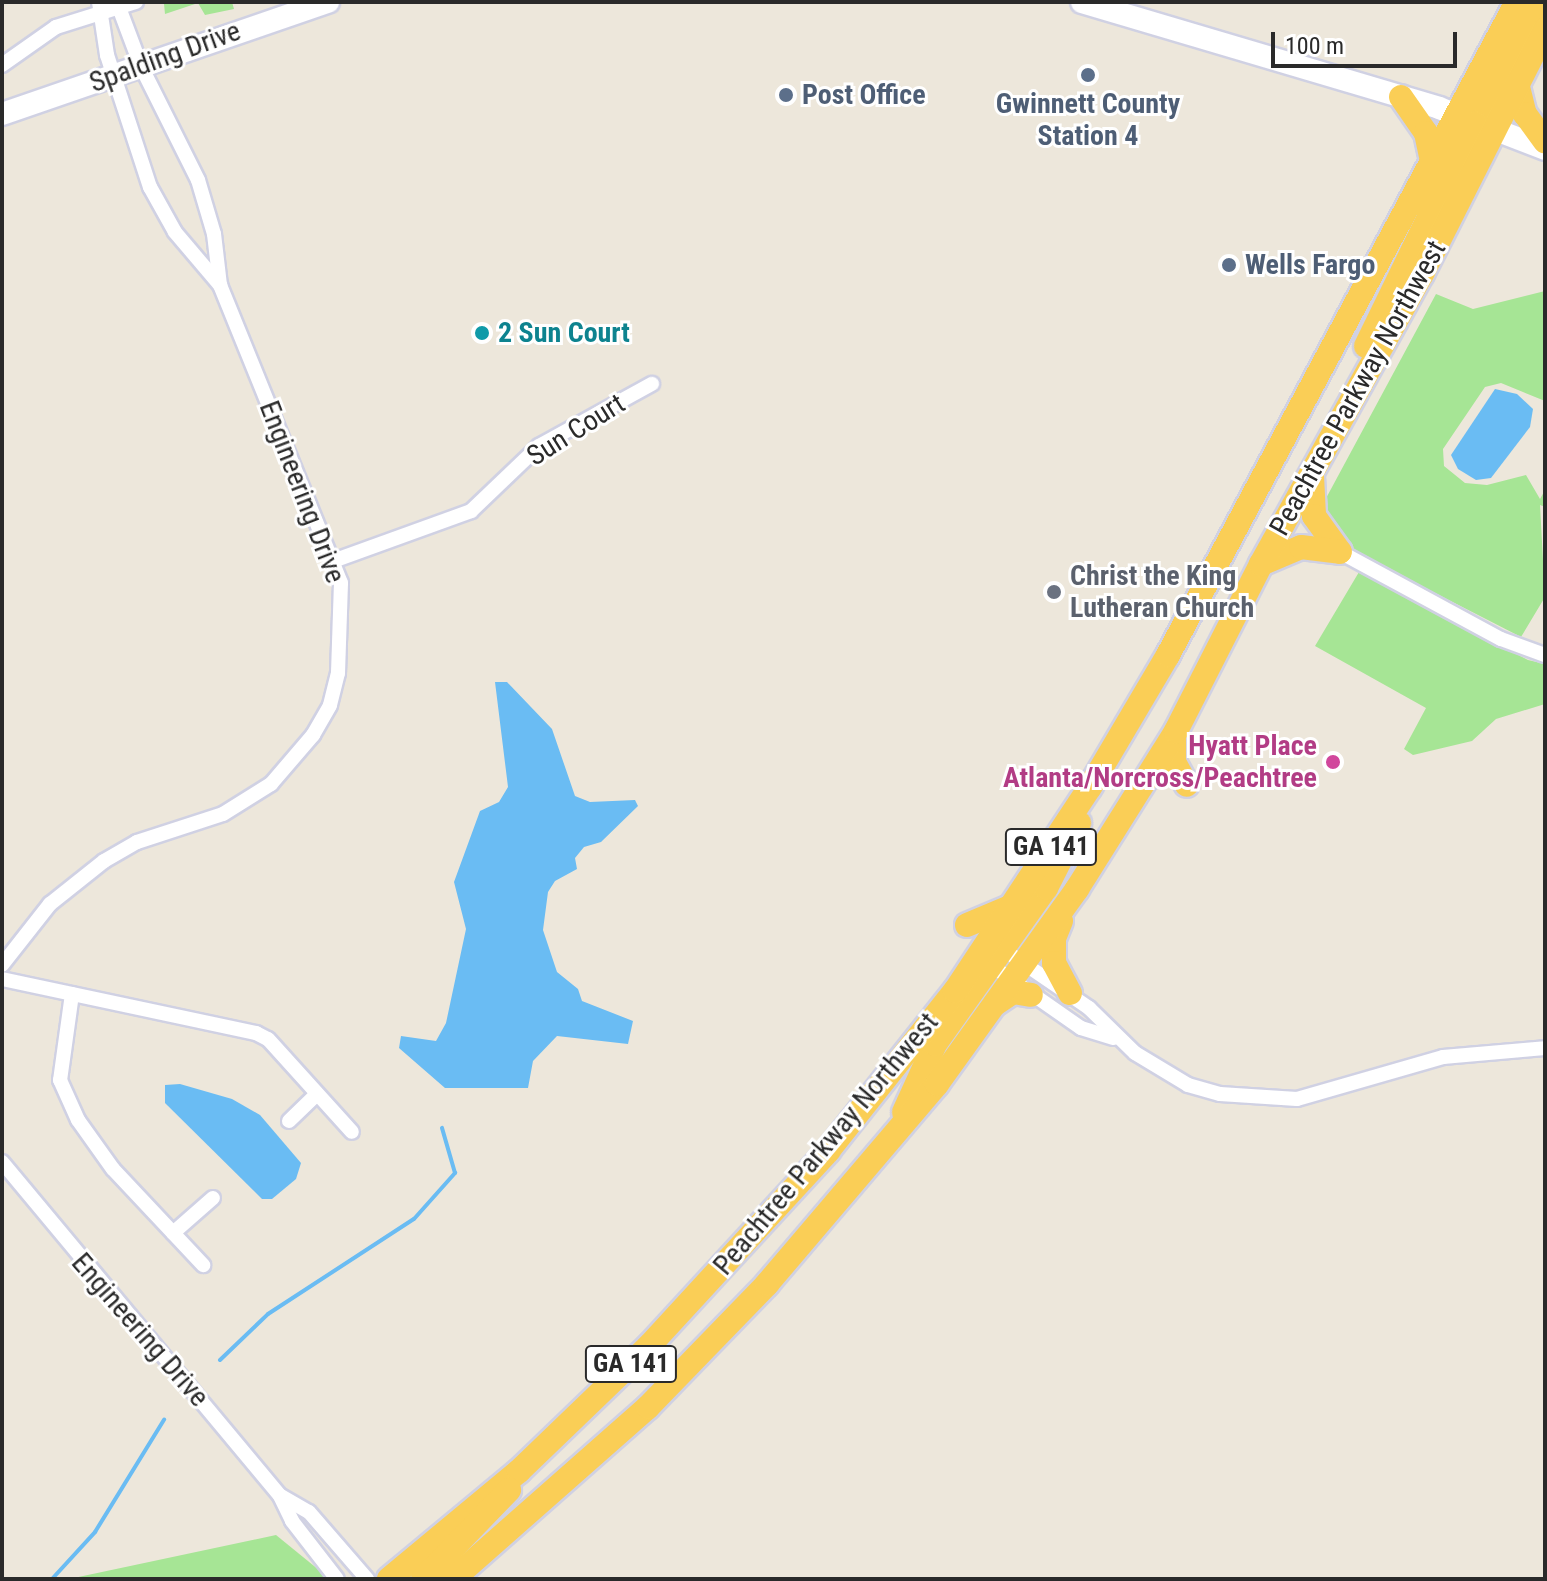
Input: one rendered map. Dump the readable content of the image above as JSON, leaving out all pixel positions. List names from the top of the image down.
{
  "streets": {
    "highway": ["Peachtree Parkway Northwest", "GA 141"],
    "main road": ["Spalding Drive"],
    "street": ["Sun Court", "Engineering Drive"]
  },
  "crossings": [
    ["Spalding Drive", "Engineering Drive"],
    ["Sun Court", "Engineering Drive"]
  ],
  "places": [
    "Gwinnett County Station 4",
    "Post Office",
    "Wells Fargo",
    "2 Sun Court",
    "Christ the King Lutheran Church",
    "Hyatt Place Atlanta/Norcross/Peachtree"
  ],
  "scale_bar": "100 m"
}
